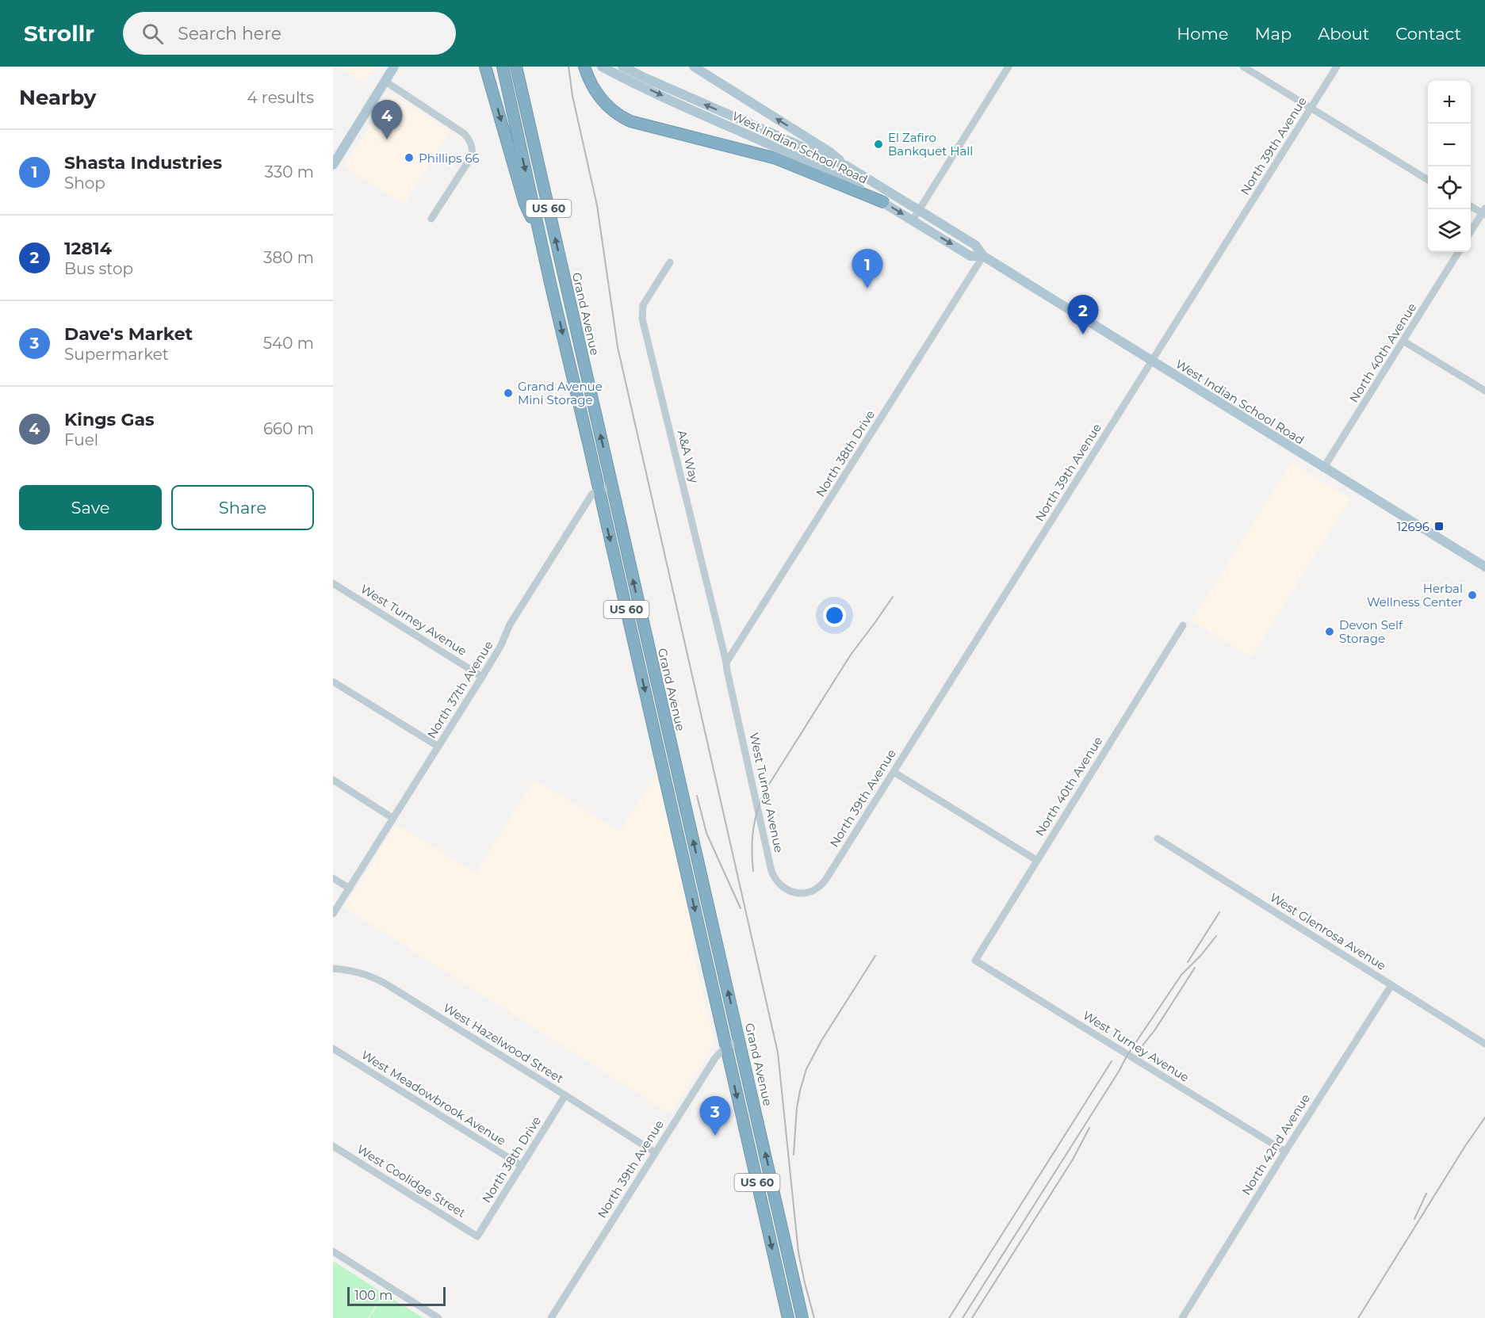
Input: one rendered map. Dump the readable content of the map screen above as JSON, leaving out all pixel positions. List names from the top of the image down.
{
  "streets": {
    "highway": ["US 60", "Grand Avenue"],
    "main road": ["West Indian School Road"],
    "street": [
      "North 39th Avenue",
      "North 40th Avenue",
      "North 38th Drive",
      "A&A Way",
      "West Turney Avenue",
      "North 37th Avenue",
      "West Glenrosa Avenue",
      "West Hazelwood Street",
      "West Meadowbrook Avenue",
      "North 42nd Avenue",
      "West Coolidge Street"
    ]
  },
  "crossings": [
    ["North 39th Avenue", "West Indian School Road"],
    ["North 39th Avenue", "US 60"],
    ["North 39th Avenue", "West Turney Avenue"],
    ["North 39th Avenue", "West Hazelwood Street"],
    ["West Indian School Road", "North 40th Avenue"],
    ["West Indian School Road", "North 38th Drive"],
    ["US 60", "North 37th Avenue"],
    ["North 40th Avenue", "West Turney Avenue"],
    ["North 38th Drive", "A&A Way"],
    ["North 38th Drive", "West Turney Avenue"],
    ["North 38th Drive", "West Hazelwood Street"],
    ["North 38th Drive", "West Meadowbrook Avenue"],
    ["North 38th Drive", "West Coolidge Street"],
    ["A&A Way", "West Turney Avenue"],
    ["West Turney Avenue", "North 37th Avenue"],
    ["West Turney Avenue", "North 42nd Avenue"],
    ["West Glenrosa Avenue", "North 42nd Avenue"]
  ],
  "places": {
    "other": [
      "El Zafiro Bankquet Hall",
      "Phillips 66",
      "Grand Avenue Mini Storage",
      "Herbal Wellness Center",
      "Devon Self Storage"
    ],
    "transit": ["12696"]
  },
  "scale_bar": "100 m",
  "page": {
    "header": "Strollr",
    "search": "Search here",
    "nav": [
      "Home",
      "Map",
      "About",
      "Contact"
    ],
    "heading": ["Nearby", "4 results"],
    "map_buttons": ["+", "−"],
    "pins": [
      "4",
      "1",
      "2",
      "3"
    ],
    "list": [
      {
        "mark": "1",
        "name": "Shasta Industries",
        "note": "Shop",
        "value": "330 m"
      },
      {
        "mark": "2",
        "name": "12814",
        "note": "Bus stop",
        "value": "380 m"
      },
      {
        "mark": "3",
        "name": "Dave's Market",
        "note": "Supermarket",
        "value": "540 m"
      },
      {
        "mark": "4",
        "name": "Kings Gas",
        "note": "Fuel",
        "value": "660 m"
      }
    ],
    "buttons": ["Save", "Share"],
    "scale": "100 m"
  }
}
